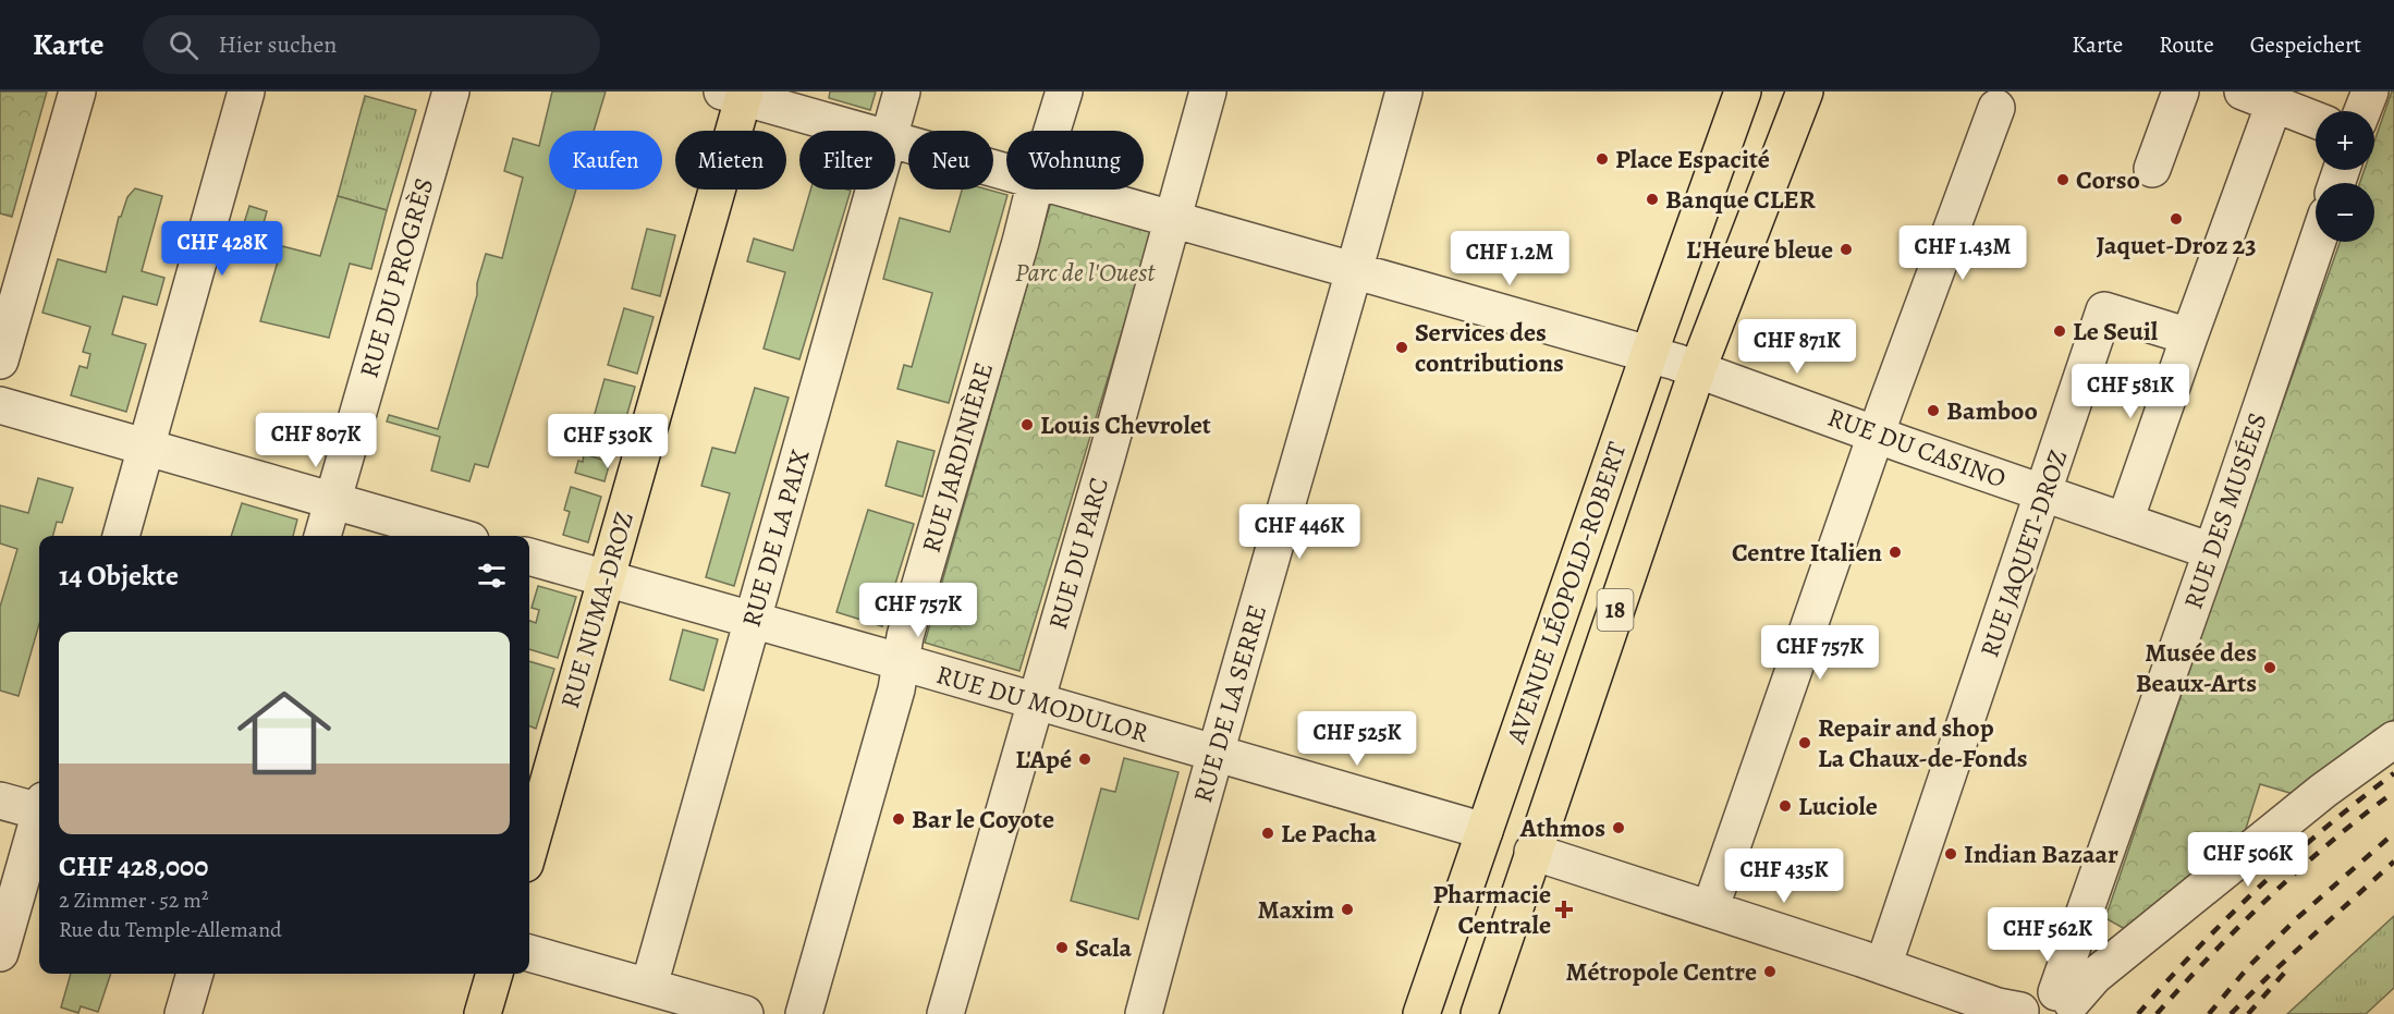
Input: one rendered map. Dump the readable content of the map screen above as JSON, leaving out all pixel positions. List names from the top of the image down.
{
  "streets": {
    "main road": ["AVENUE LÉOPOLD-ROBERT", "RUE NUMA-DROZ", "18"],
    "street": [
      "RUE DU PROGRÈS",
      "RUE DU CASINO",
      "RUE JARDINIÈRE",
      "RUE DES MUSÉES",
      "RUE DE LA PAIX",
      "RUE DU PARC",
      "RUE JAQUET-DROZ",
      "RUE DU MODULOR",
      "RUE DE LA SERRE"
    ]
  },
  "crossings": [
    ["RUE DU CASINO", "RUE DES MUSÉES"],
    ["RUE DU CASINO", "RUE JAQUET-DROZ"],
    ["RUE DU CASINO", "AVENUE LÉOPOLD-ROBERT"],
    ["RUE JARDINIÈRE", "RUE DU MODULOR"],
    ["RUE DE LA PAIX", "RUE DU MODULOR"],
    ["RUE DU PARC", "RUE DU MODULOR"],
    ["AVENUE LÉOPOLD-ROBERT", "RUE DU MODULOR"],
    ["RUE NUMA-DROZ", "RUE DU MODULOR"],
    ["RUE DU MODULOR", "RUE DE LA SERRE"]
  ],
  "parks": ["Parc de l'Ouest"],
  "places": {
    "other": [
      "Place Espacité",
      "Corso",
      "Banque CLER",
      "Jaquet-Droz 23",
      "L'Heure bleue",
      "Le Seuil",
      "Services des contributions",
      "Bamboo",
      "Louis Chevrolet",
      "Centre Italien",
      "Musée des Beaux-Arts",
      "Repair and shop La Chaux-de-Fonds",
      "L'Apé",
      "Luciole",
      "Bar le Coyote",
      "Athmos",
      "Le Pacha",
      "Indian Bazaar",
      "Maxim",
      "Scala",
      "Métropole Centre"
    ],
    "health": ["Pharmacie Centrale"]
  },
  "page": {
    "header": "Karte",
    "search": "Hier suchen",
    "nav": ["Karte", "Route", "Gespeichert"],
    "map_buttons": ["+", "−"],
    "chip": [
      "Kaufen",
      "Mieten",
      "Filter",
      "Neu",
      "Wohnung"
    ],
    "price": [
      "CHF 428K",
      "CHF 1.43M",
      "CHF 1.2M",
      "CHF 871K",
      "CHF 581K",
      "CHF 807K",
      "CHF 530K",
      "CHF 446K",
      "CHF 757K",
      "CHF 757K",
      "CHF 525K",
      "CHF 506K",
      "CHF 435K",
      "CHF 562K"
    ],
    "heading": "14 Objekte",
    "list": [
      {
        "name": "CHF 428,000",
        "note": "2 Zimmer · 52 m² · Rue du Temple-Allemand"
      }
    ]
  }
}
